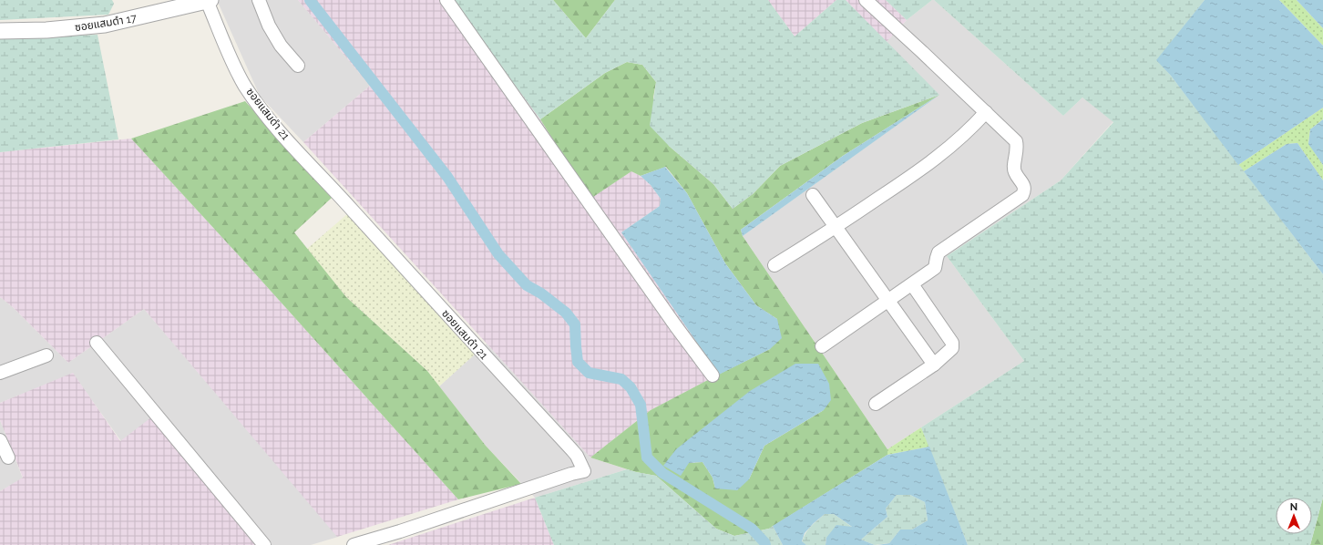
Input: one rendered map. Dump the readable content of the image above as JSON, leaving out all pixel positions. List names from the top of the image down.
{
  "streets": {
    "street": ["ซอยแสมดำ 17", "ซอยแสมดำ 21"]
  },
  "crossings": [
    ["ซอยแสมดำ 17", "ซอยแสมดำ 21"]
  ],
  "north": "top"
}
